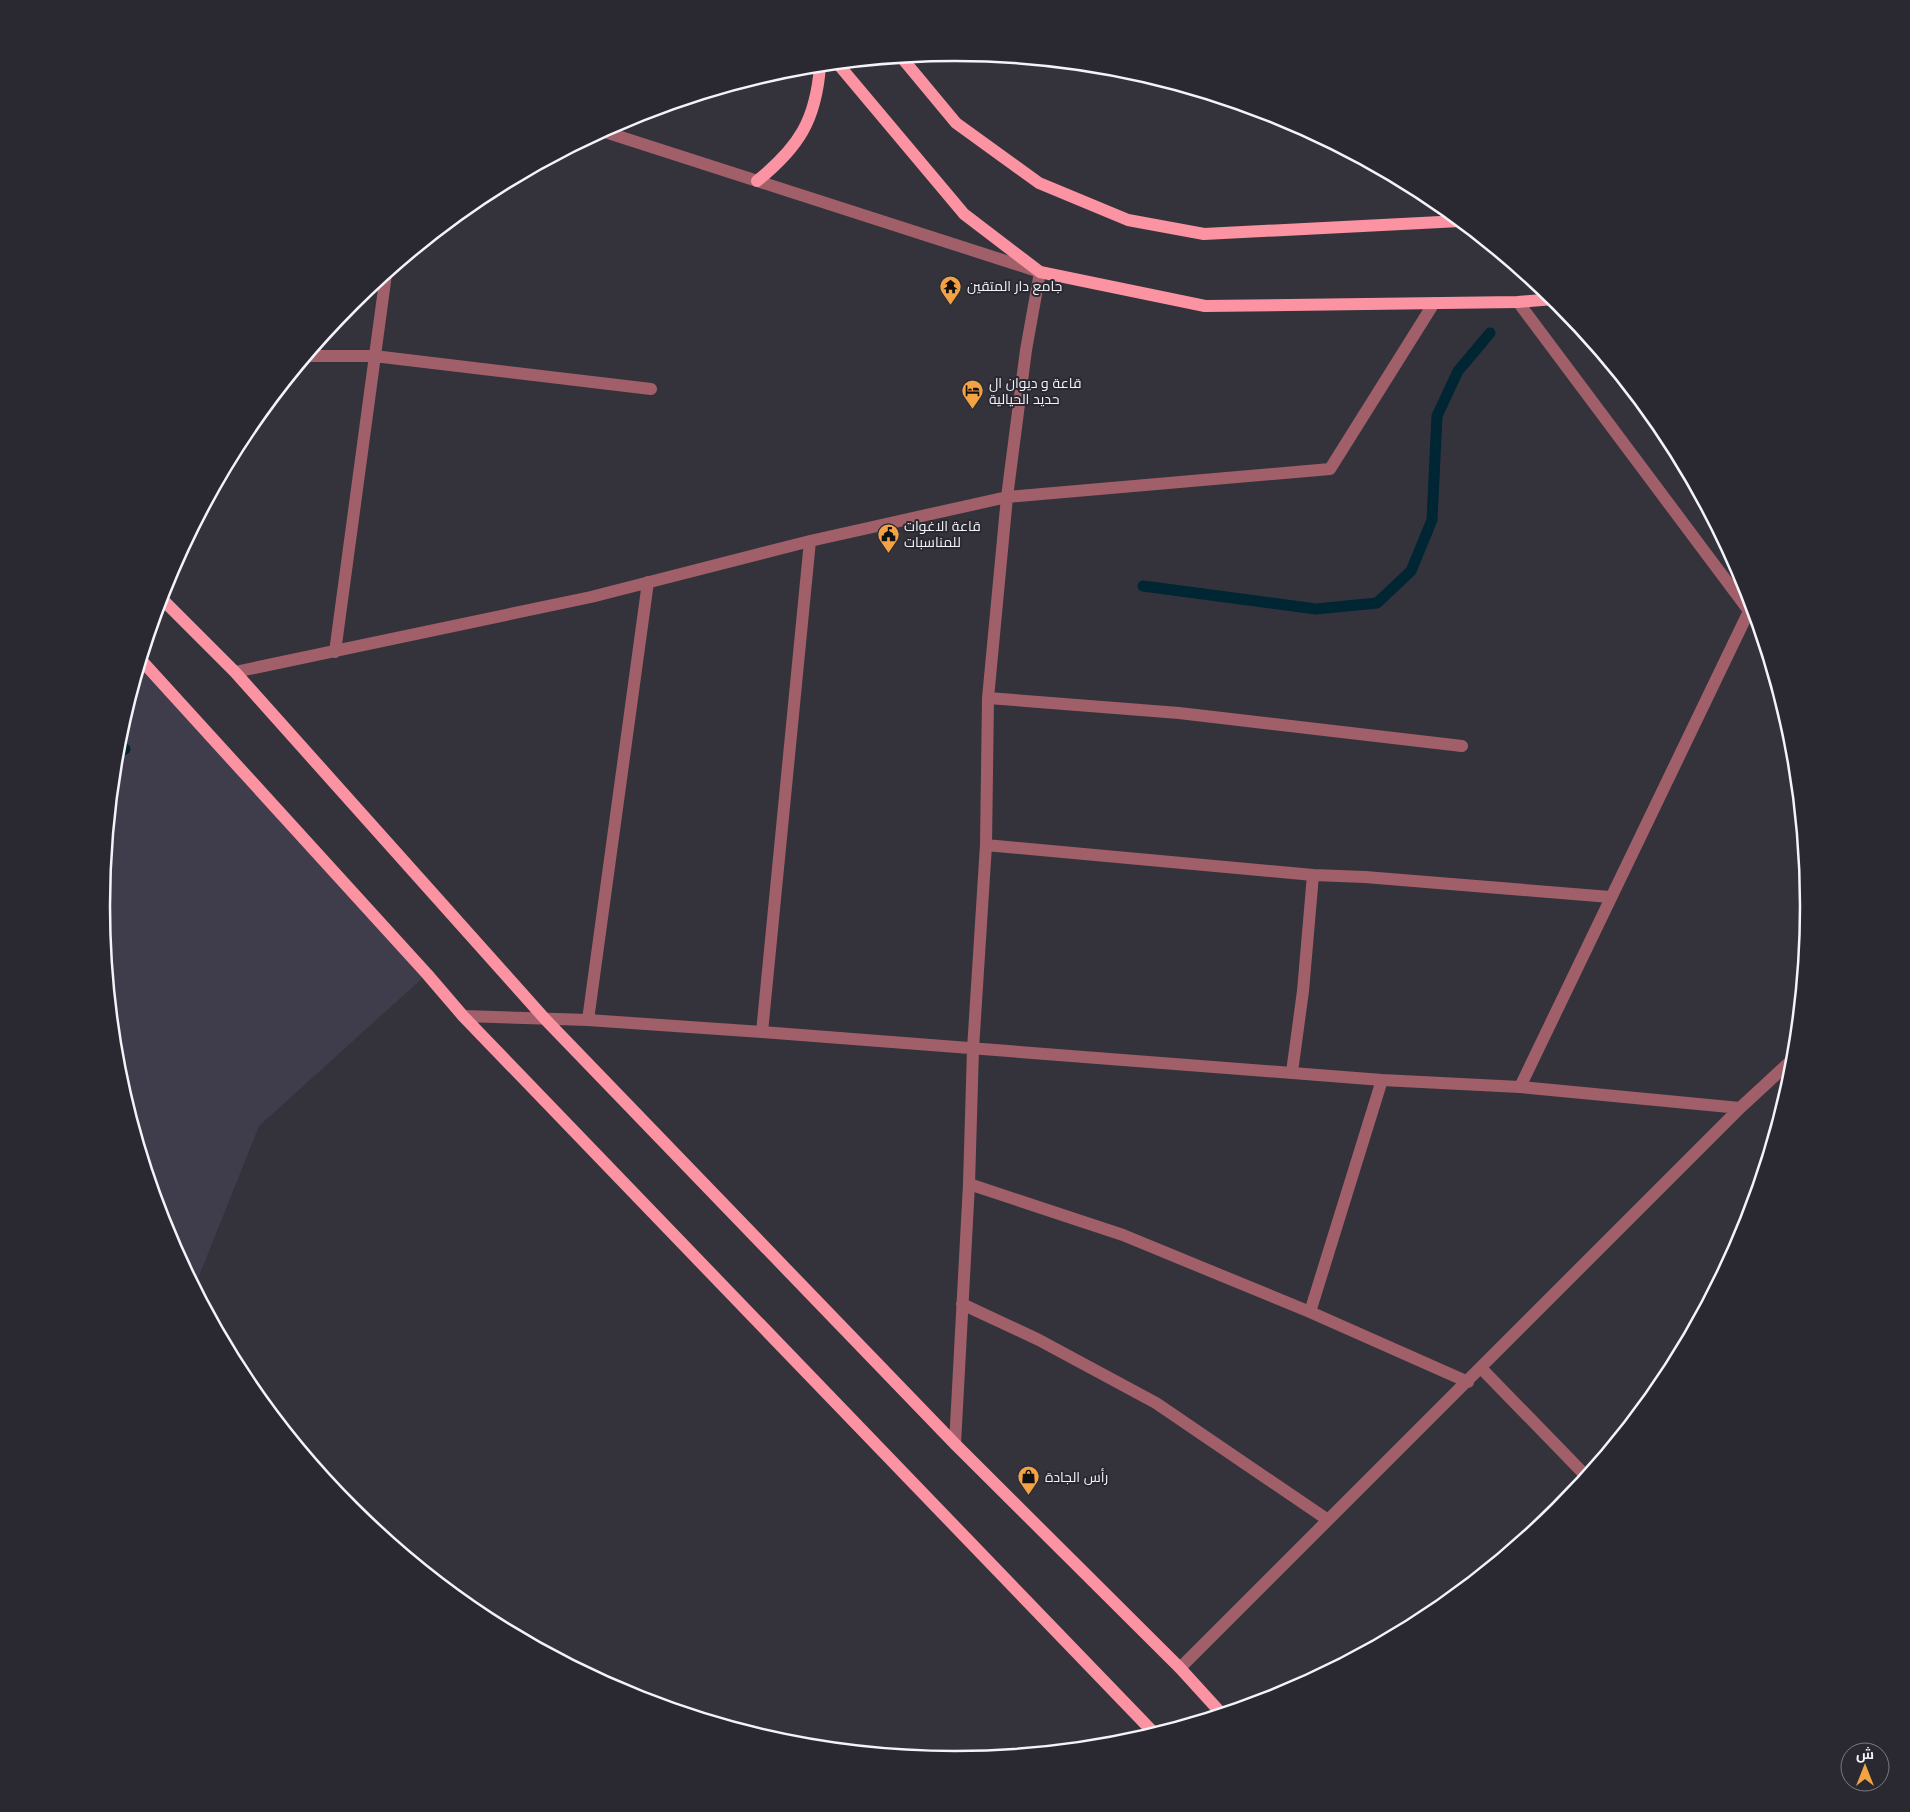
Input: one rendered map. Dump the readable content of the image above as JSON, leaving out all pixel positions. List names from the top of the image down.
{
  "places": {
    "temple": ["جامع دار المتقين"],
    "hotel": ["قاعة و ديوان ال حديد الحيالية"],
    "public building": ["قاعة الاغوات للمناسبات"],
    "shop": ["رأس الجادة"]
  },
  "north": "top"
}
